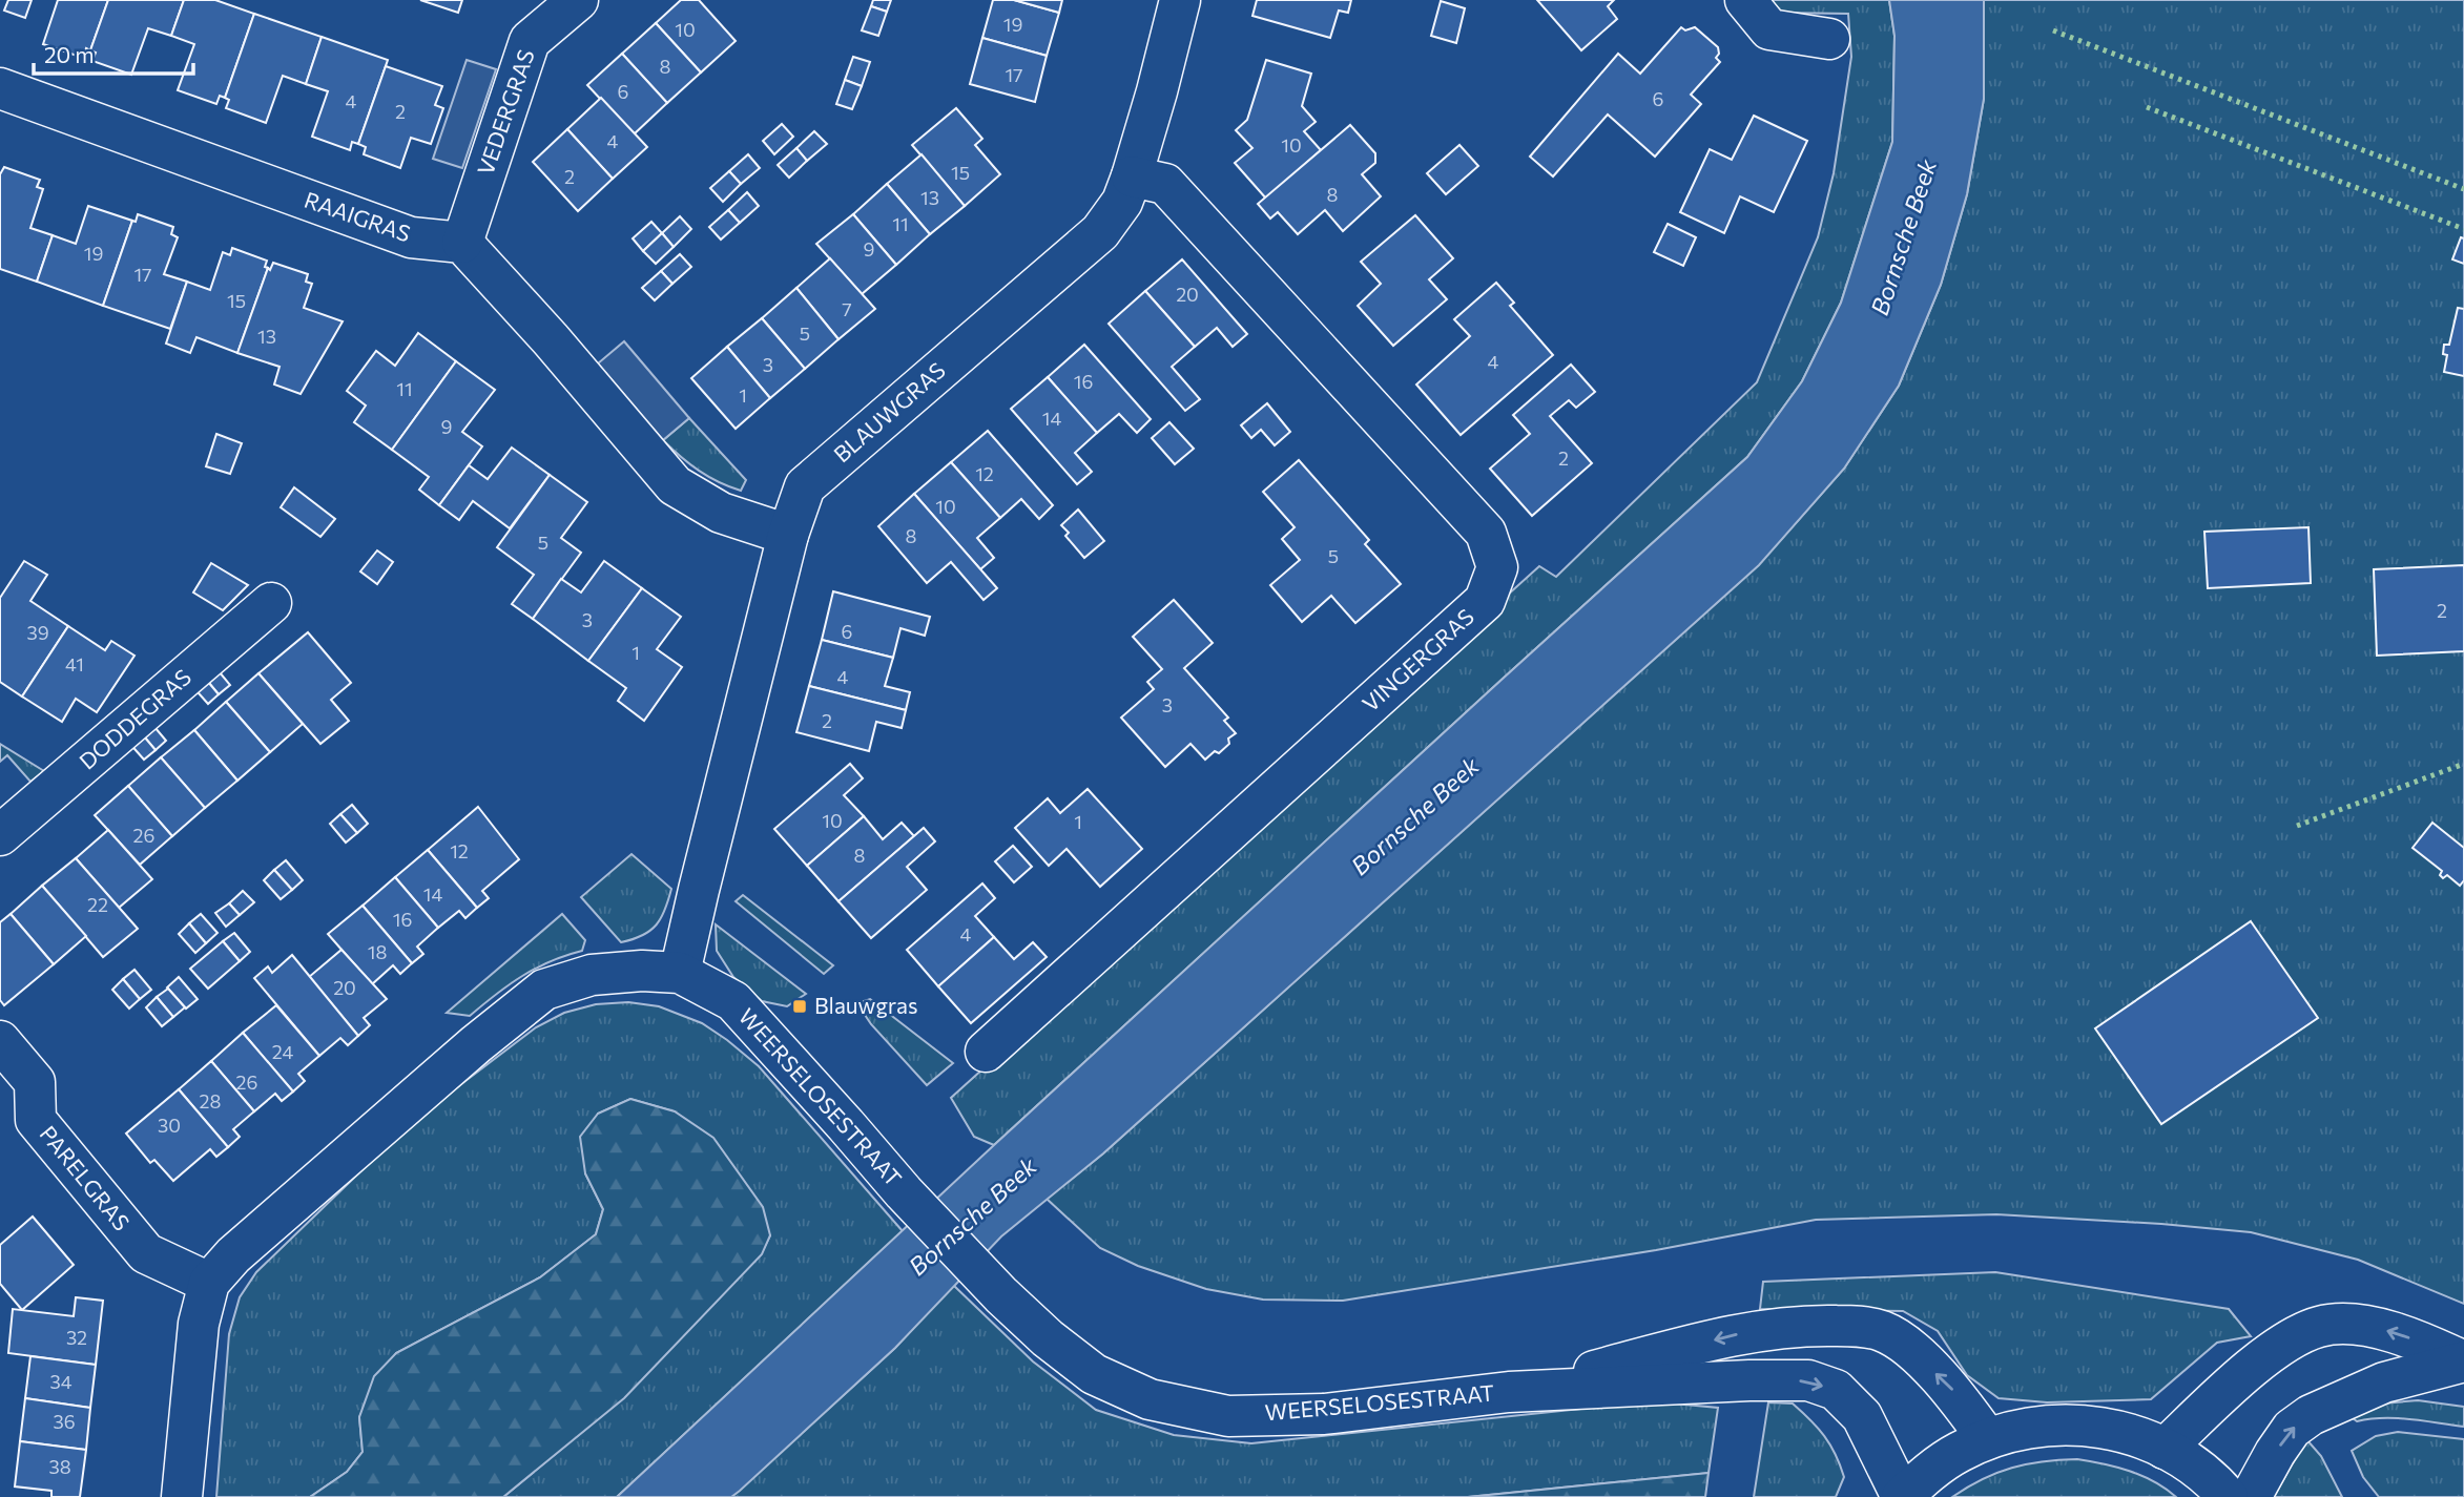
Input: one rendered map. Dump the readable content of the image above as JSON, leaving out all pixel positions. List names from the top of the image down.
{
  "streets": {
    "street": [
      "VEDERGRAS",
      "RAAIGRAS",
      "BLAUWGRAS",
      "VINGERGRAS",
      "DODDEGRAS",
      "WEERSELOSESTRAAT",
      "PARELGRAS"
    ]
  },
  "crossings": [
    ["VEDERGRAS", "RAAIGRAS"],
    ["BLAUWGRAS", "VINGERGRAS"],
    ["BLAUWGRAS", "WEERSELOSESTRAAT"],
    ["WEERSELOSESTRAAT", "PARELGRAS"]
  ],
  "water": ["Bornsche Beek"],
  "places": {
    "transit": ["Blauwgras"]
  },
  "house_numbers": [
    "19",
    "10",
    "8",
    "17",
    "6",
    "6",
    "4",
    "2",
    "4",
    "10",
    "15",
    "2",
    "8",
    "13",
    "11",
    "9",
    "19",
    "17",
    "20",
    "15",
    "7",
    "5",
    "13",
    "4",
    "3",
    "16",
    "11",
    "1",
    "14",
    "9",
    "2",
    "12",
    "10",
    "8",
    "5",
    "5",
    "2",
    "3",
    "6",
    "39",
    "1",
    "41",
    "4",
    "3",
    "2",
    "10",
    "1",
    "26",
    "12",
    "8",
    "14",
    "22",
    "16",
    "4",
    "18",
    "20",
    "24",
    "26",
    "28",
    "30",
    "32",
    "34",
    "36",
    "38"
  ],
  "scale_bar": "20 m"
}
